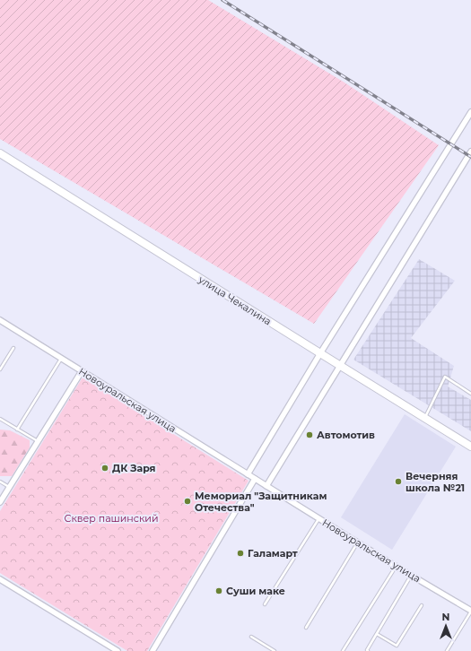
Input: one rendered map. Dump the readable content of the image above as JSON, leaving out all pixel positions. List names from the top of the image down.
{
  "streets": {
    "main road": ["улица Чекалина"],
    "street": ["Новоуральская улица"]
  },
  "parks": ["Сквер пашинский"],
  "places": [
    "Автомотив",
    "ДК Заря",
    "Вечерняя школа №21",
    "Мемориал \"Защитникам Отечества\"",
    "Галамарт",
    "Суши маке"
  ],
  "north": "top"
}
